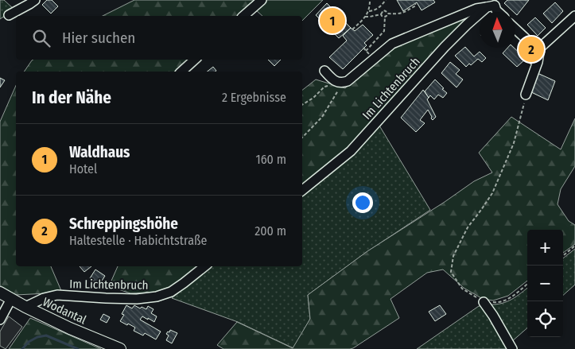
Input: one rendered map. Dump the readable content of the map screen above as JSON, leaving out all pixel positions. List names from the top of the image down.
{
  "streets": {
    "main road": ["Wodantal"],
    "street": ["Im Lichtenbruch"]
  },
  "crossings": [
    ["Im Lichtenbruch", "Wodantal"]
  ],
  "north": "top",
  "page": {
    "pins": ["1", "2"],
    "search": "Hier suchen",
    "heading": ["In der Nähe", "2 Ergebnisse"],
    "list": [
      {
        "mark": "1",
        "name": "Waldhaus",
        "note": "Hotel",
        "value": "160 m"
      },
      {
        "mark": "2",
        "name": "Schreppingshöhe",
        "note": "Haltestelle · Habichtstraße",
        "value": "200 m"
      }
    ],
    "map_buttons": ["+", "−"]
  }
}
